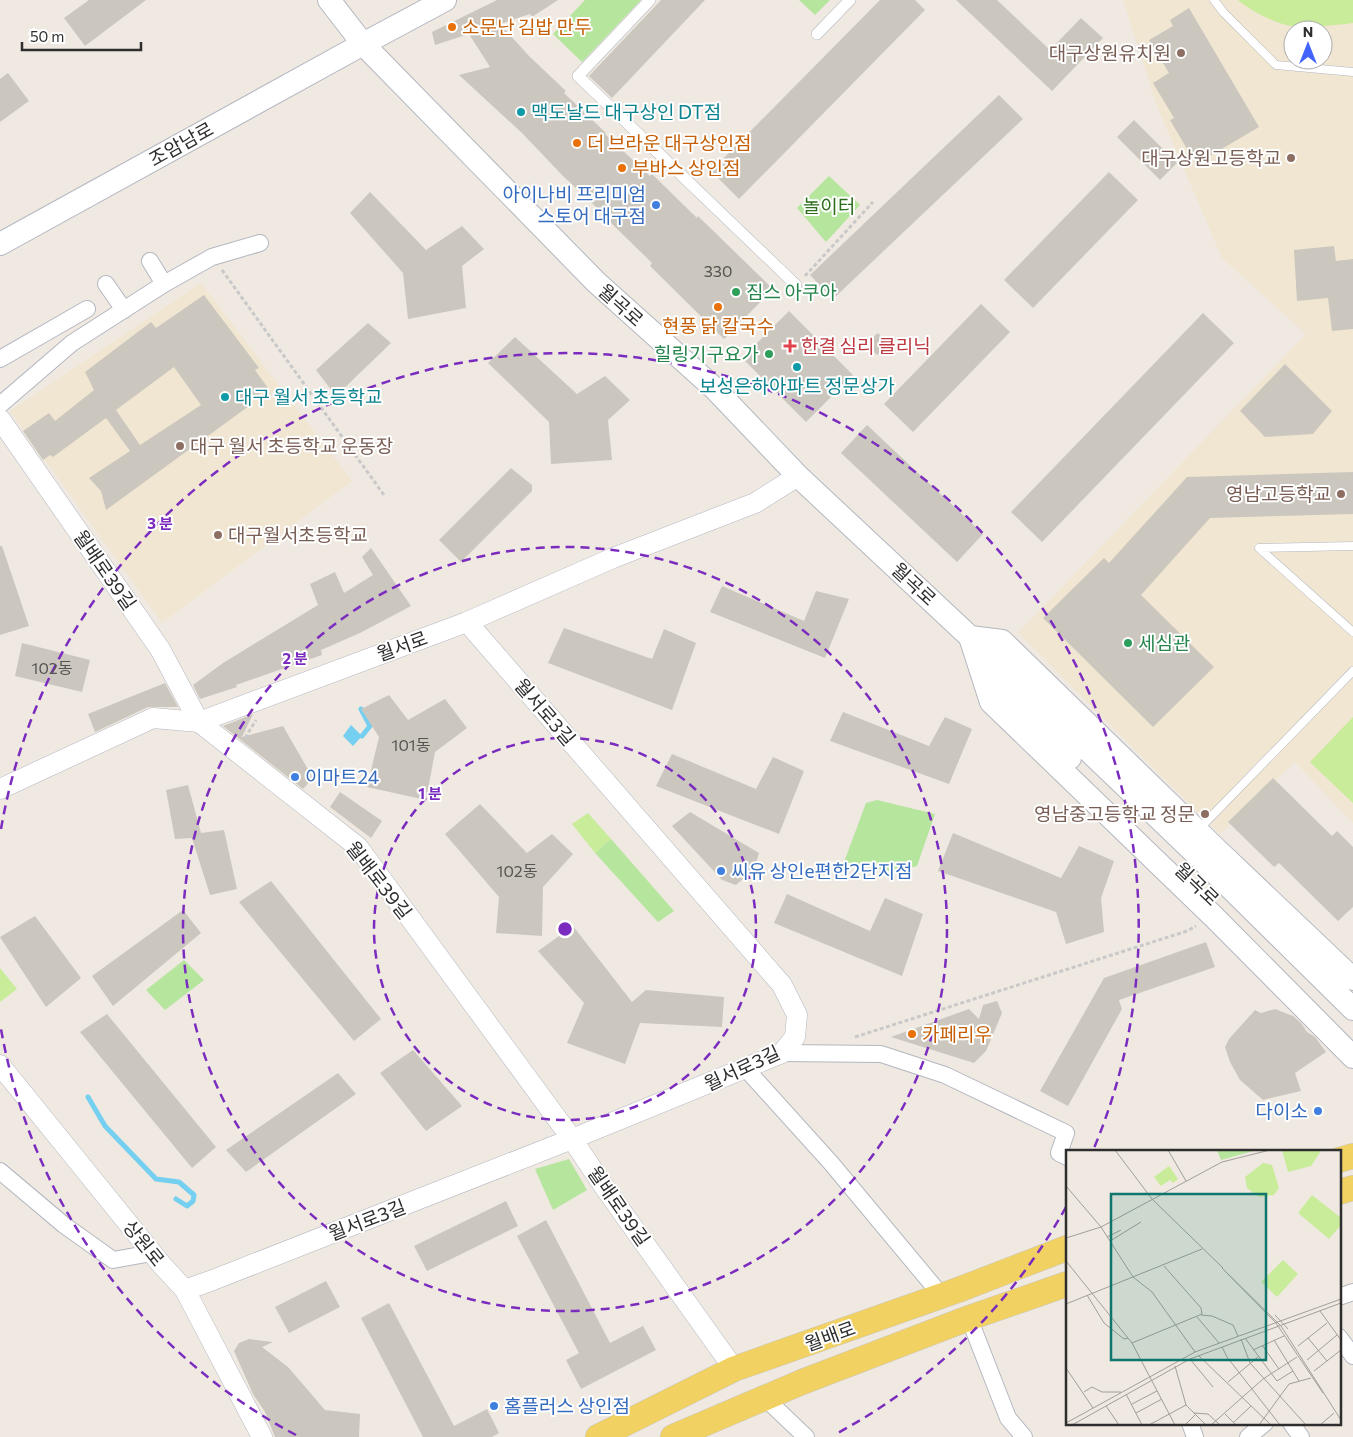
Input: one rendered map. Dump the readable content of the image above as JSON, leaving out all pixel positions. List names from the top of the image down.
{
  "streets": {
    "main road": ["조암남로", "월곡로", "월배로"],
    "street": [
      "월배로39길",
      "월서로",
      "월서로3길",
      "상원로"
    ]
  },
  "crossings": [
    ["조암남로", "월곡로"],
    ["월곡로", "월서로"],
    ["월배로39길", "월서로"],
    ["월배로39길", "월서로3길"],
    ["월배로39길", "월배로"],
    ["월서로", "월서로3길"],
    ["월서로3길", "상원로"]
  ],
  "parks": ["놀이터"],
  "places": {
    "other": [
      "소문난 김밥 만두",
      "대구상원유치원",
      "맥도날드 대구상인 DT점",
      "더 브라운 대구상인점",
      "대구상원고등학교",
      "부바스 상인점",
      "아이나비 프리미엄 스토어 대구점",
      "짐스 아쿠아",
      "현풍 닭 칼국수",
      "힐링기구요가",
      "보성은하아파트 정문상가",
      "대구 월서 초등학교",
      "대구 월서 초등학교 운동장",
      "영남고등학교",
      "대구월서초등학교",
      "세심관",
      "이마트24",
      "영남중고등학교 정문",
      "씨유 상인e편한2단지점",
      "카페리우",
      "다이소",
      "홈플러스 상인점"
    ],
    "health": ["한결 심리 클리닉"]
  },
  "house_numbers": [
    "330",
    "102동",
    "101동",
    "102동"
  ],
  "scale_bar": "50 m",
  "north": "top",
  "rings": ["3 분", "2 분", "1 분"]
}
